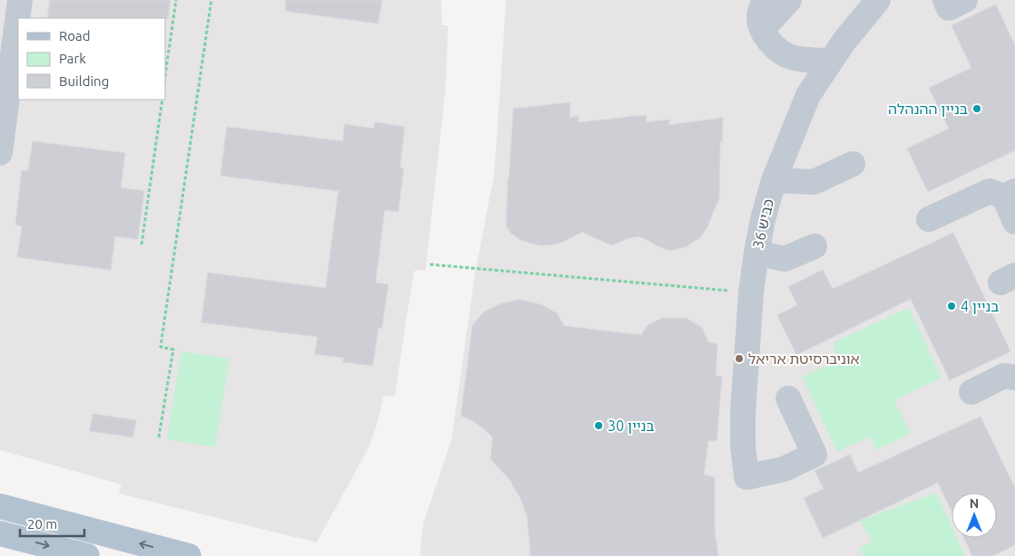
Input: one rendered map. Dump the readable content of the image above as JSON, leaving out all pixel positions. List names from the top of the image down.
{
  "streets": {
    "street": ["כביש 36"]
  },
  "places": [
    "בניין ההנהלה",
    "בניין 4",
    "אוניברסיטת אריאל",
    "בניין 30"
  ],
  "legend": ["Road", "Park", "Building"],
  "scale_bar": "20 m",
  "north": "top"
}
